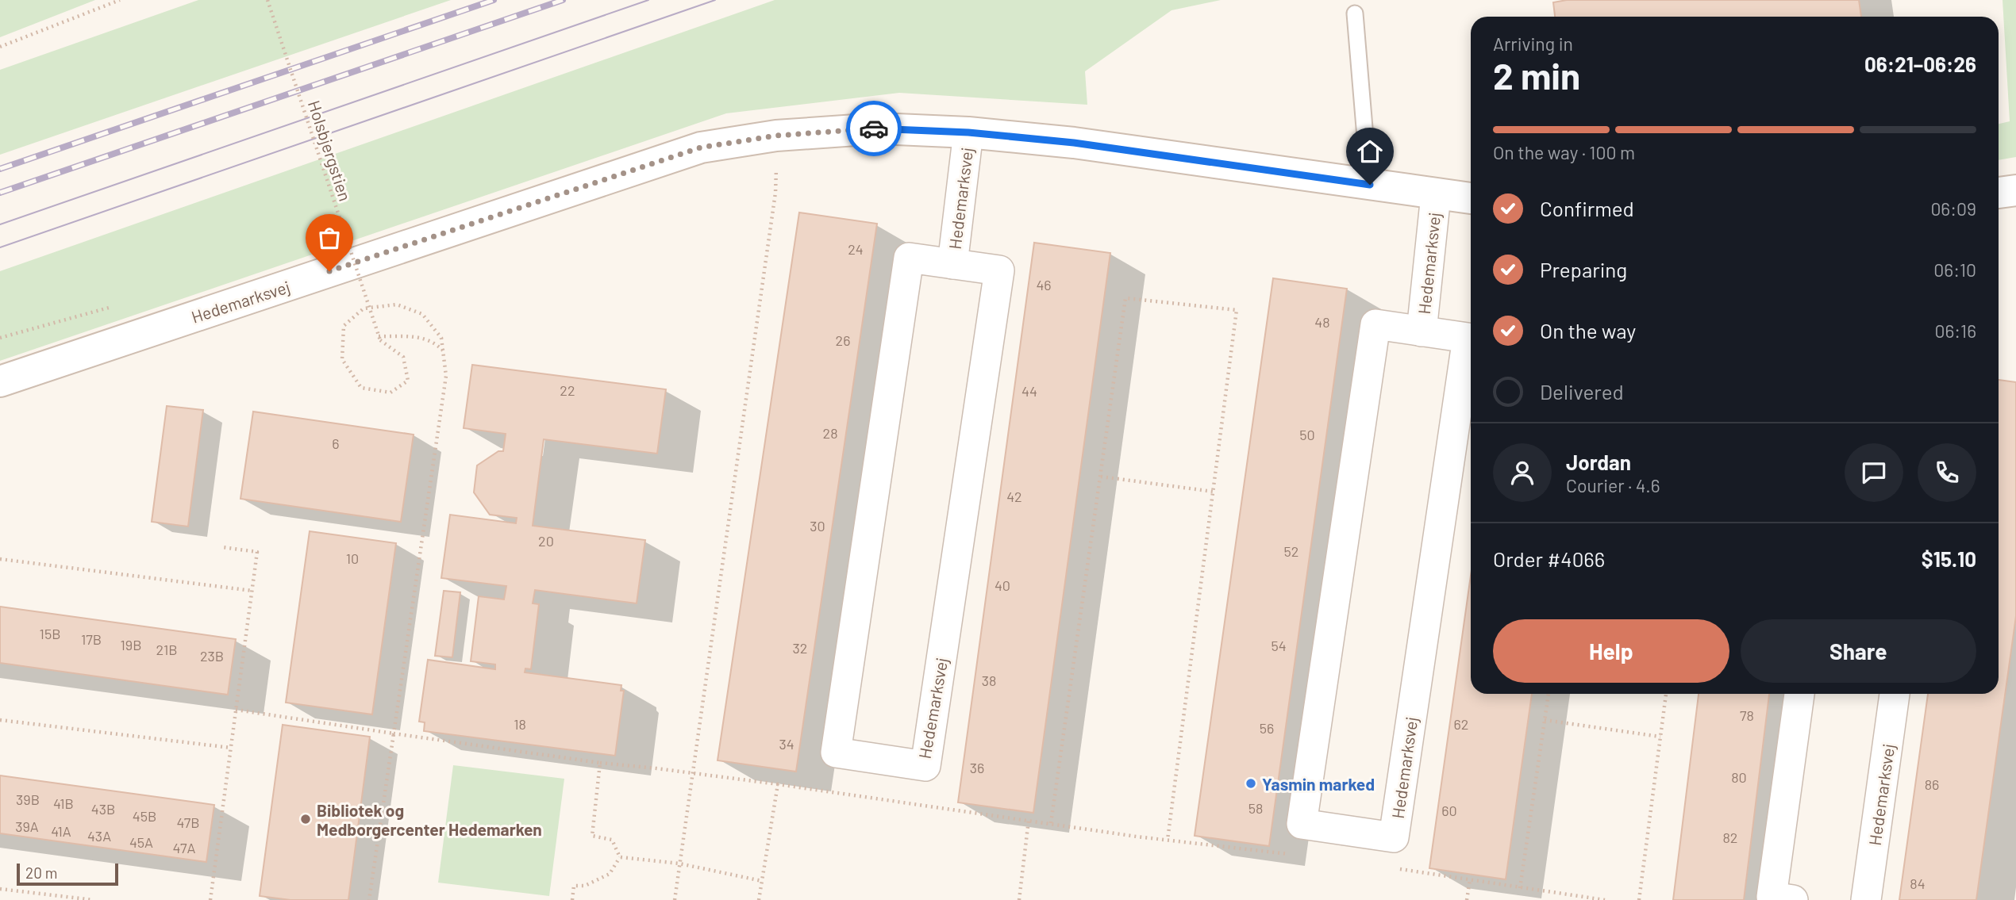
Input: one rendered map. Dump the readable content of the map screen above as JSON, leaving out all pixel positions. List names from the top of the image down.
{
  "streets": {
    "street": ["Hedemarksvej"],
    "path": ["Holsbjergstien"]
  },
  "places": ["Yasmin marked", "Bibliotek og Medborgercenter Hedemarken"],
  "house_numbers": [
    "24",
    "46",
    "48",
    "26",
    "22",
    "44",
    "28",
    "50",
    "6",
    "42",
    "30",
    "20",
    "52",
    "10",
    "40",
    "15B",
    "17B",
    "19B",
    "54",
    "32",
    "21B",
    "23B",
    "38",
    "78",
    "18",
    "62",
    "56",
    "34",
    "36",
    "80",
    "86",
    "39B",
    "41B",
    "58",
    "43B",
    "60",
    "45B",
    "47B",
    "39A",
    "41A",
    "43A",
    "82",
    "45A",
    "47A",
    "84"
  ],
  "scale_bar": "20 m",
  "page": {
    "heading": ["2 min", "Arriving in", "06:21–06:26"],
    "panel": [
      "Jordan",
      "Courier · 4.6",
      "Order #4066",
      "$15.10"
    ],
    "bar": "On the way · 100 m",
    "list": [
      ["Confirmed", "06:09"],
      ["Preparing", "06:10"],
      ["On the way", "06:16"],
      "Delivered"
    ],
    "buttons": ["Help", "Share"],
    "scale": "20 m"
  }
}
